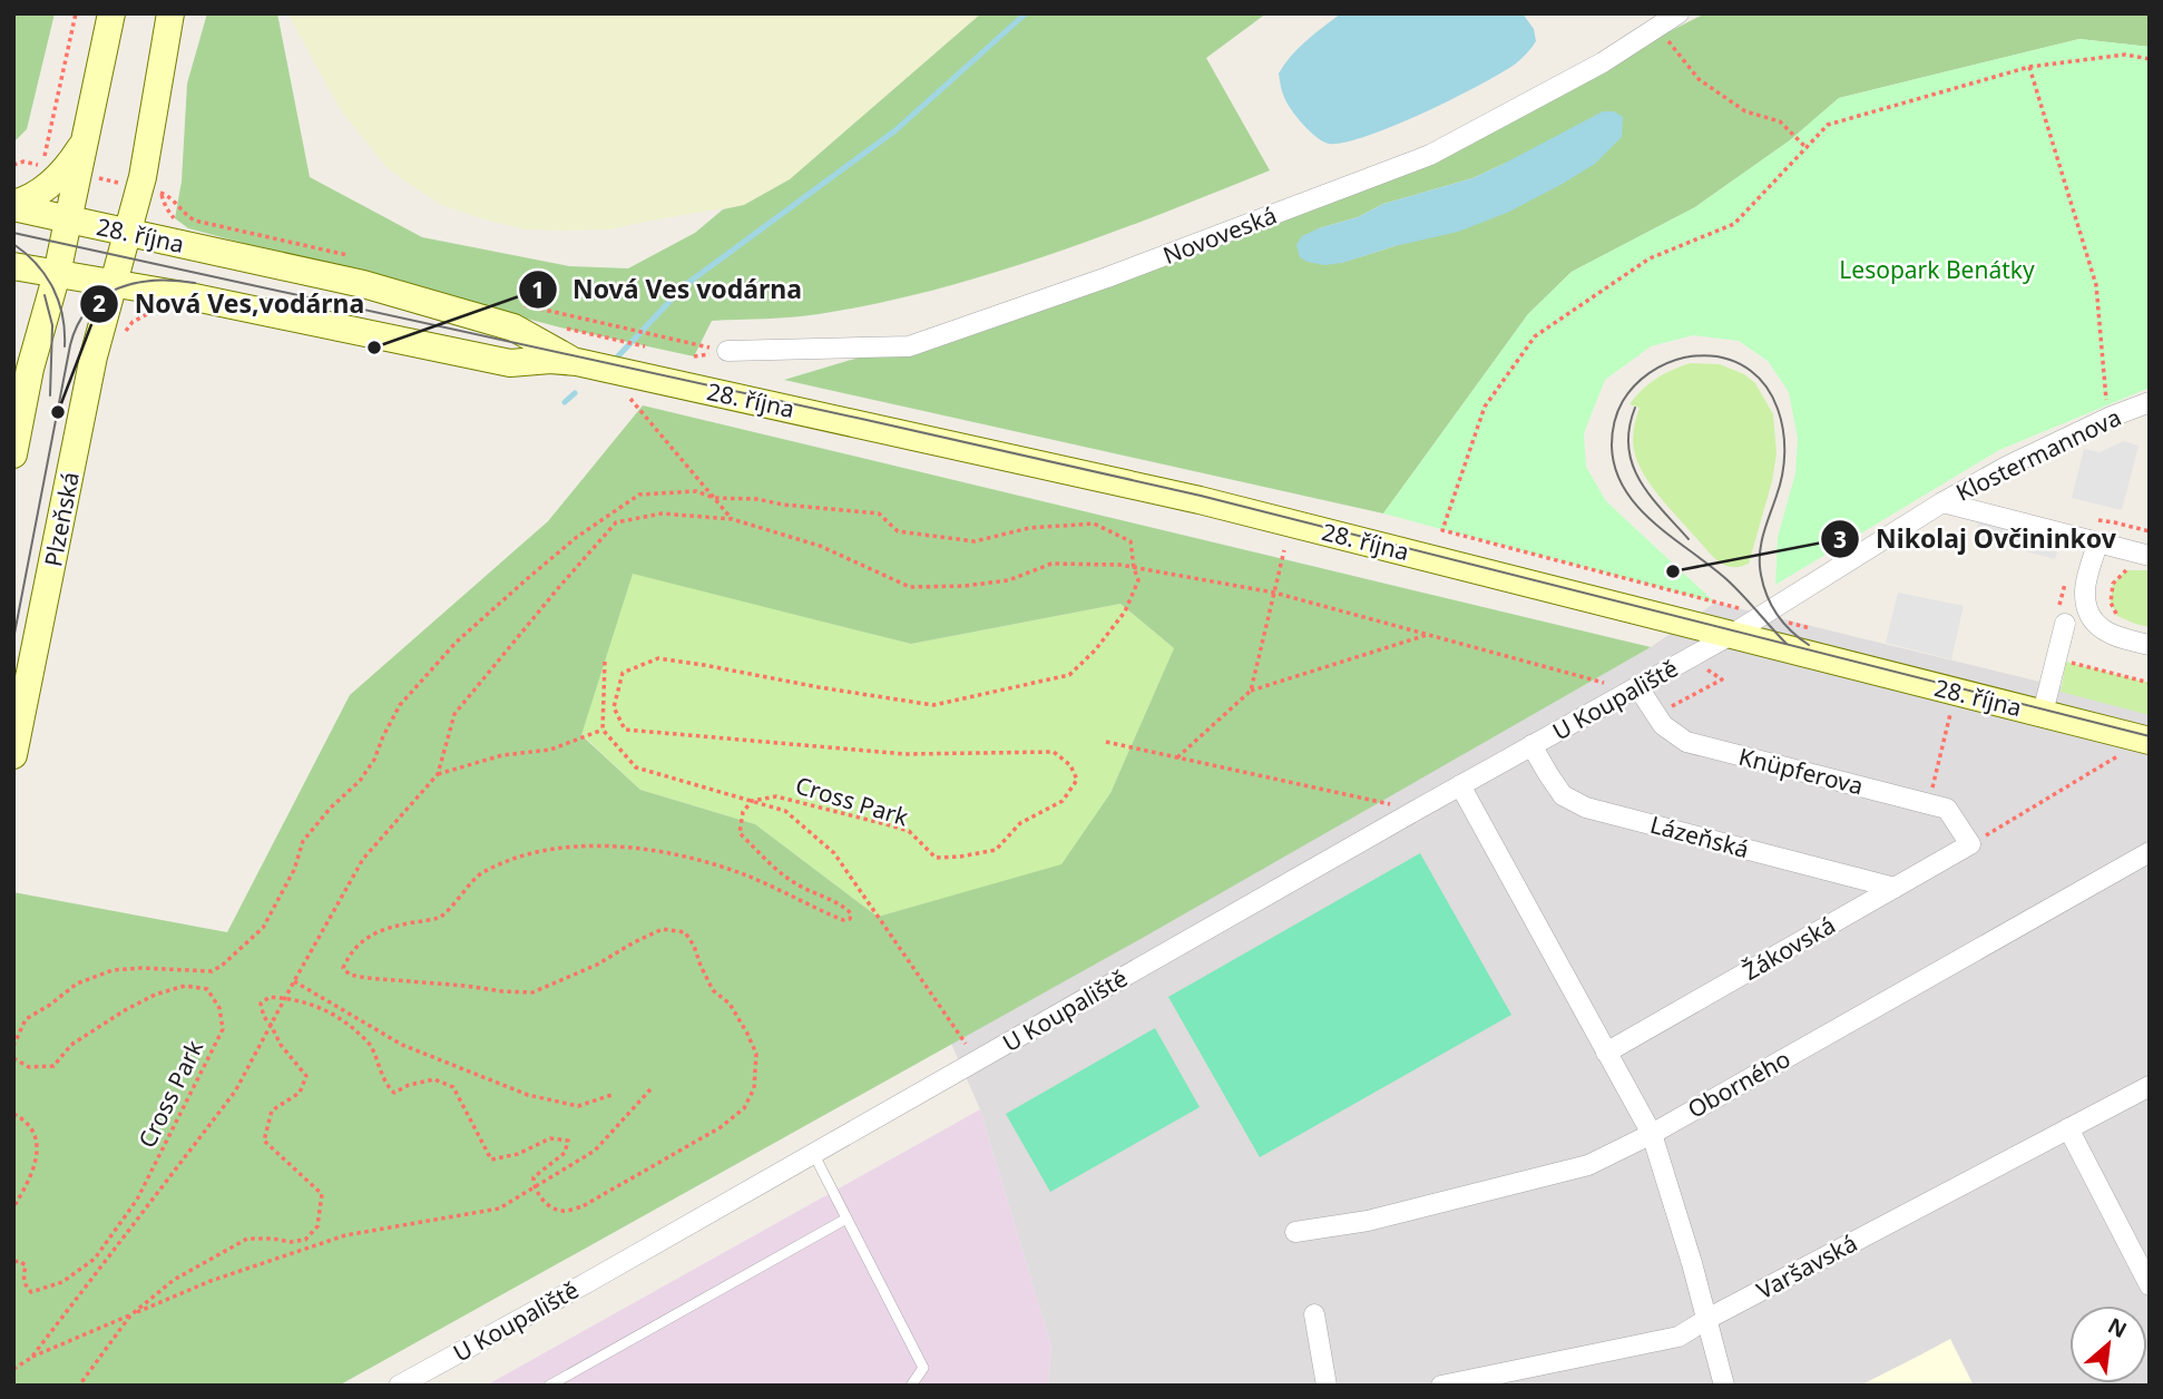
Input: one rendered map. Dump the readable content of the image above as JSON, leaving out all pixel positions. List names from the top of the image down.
{
  "streets": {
    "main road": ["28. října", "Plzeňská"],
    "street": [
      "Novoveská",
      "Klostermannova",
      "U Koupaliště",
      "Knüpferova",
      "Lázeňská",
      "Žákovská",
      "Oborného",
      "Varšavská"
    ],
    "path": ["Cross Park"]
  },
  "crossings": [
    ["28. října", "Klostermannova"],
    ["28. října", "Plzeňská"],
    ["28. října", "U Koupaliště"],
    ["Klostermannova", "U Koupaliště"],
    ["U Koupaliště", "Knüpferova"],
    ["U Koupaliště", "Lázeňská"],
    ["Knüpferova", "Žákovská"],
    ["Lázeňská", "Žákovská"]
  ],
  "parks": ["Lesopark Benátky"],
  "places": ["Nová Ves vodárna", "Nová Ves,vodárna", "Nikolaj Ovčininkov"],
  "north": "top right"
}
